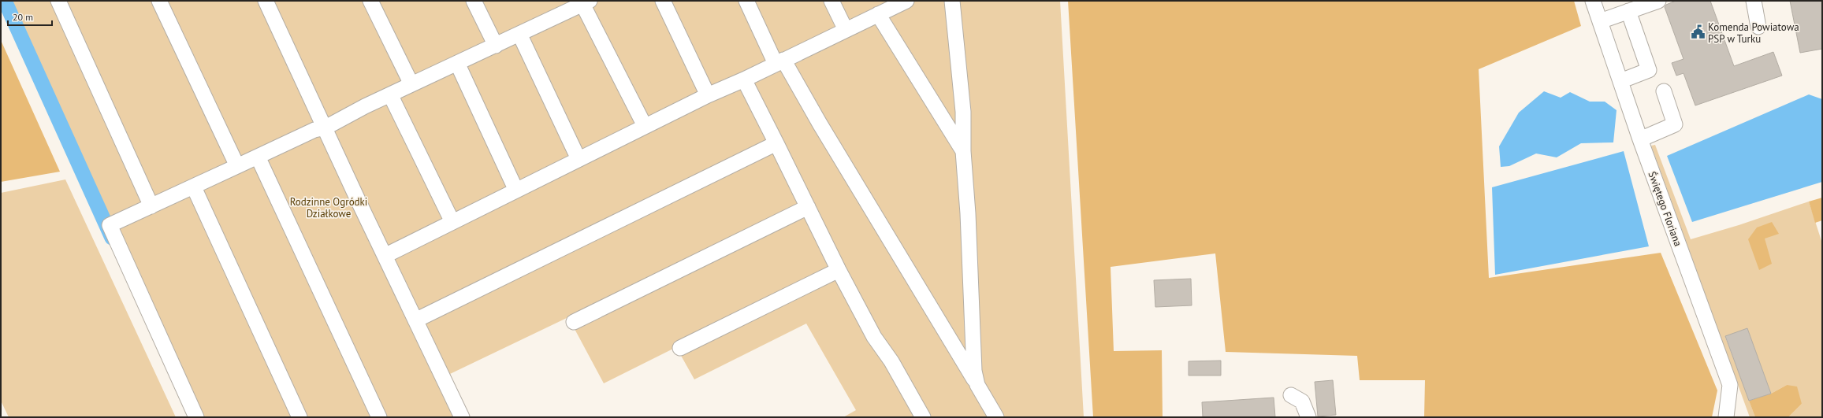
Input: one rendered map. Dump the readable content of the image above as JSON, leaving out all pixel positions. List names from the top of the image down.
{
  "streets": {
    "street": ["Świętego Floriana"]
  },
  "parks": ["Rodzinne Ogródki Działkowe"],
  "places": {
    "public building": ["Komenda Powiatowa PSP w Turku"]
  },
  "scale_bar": "20 m"
}
